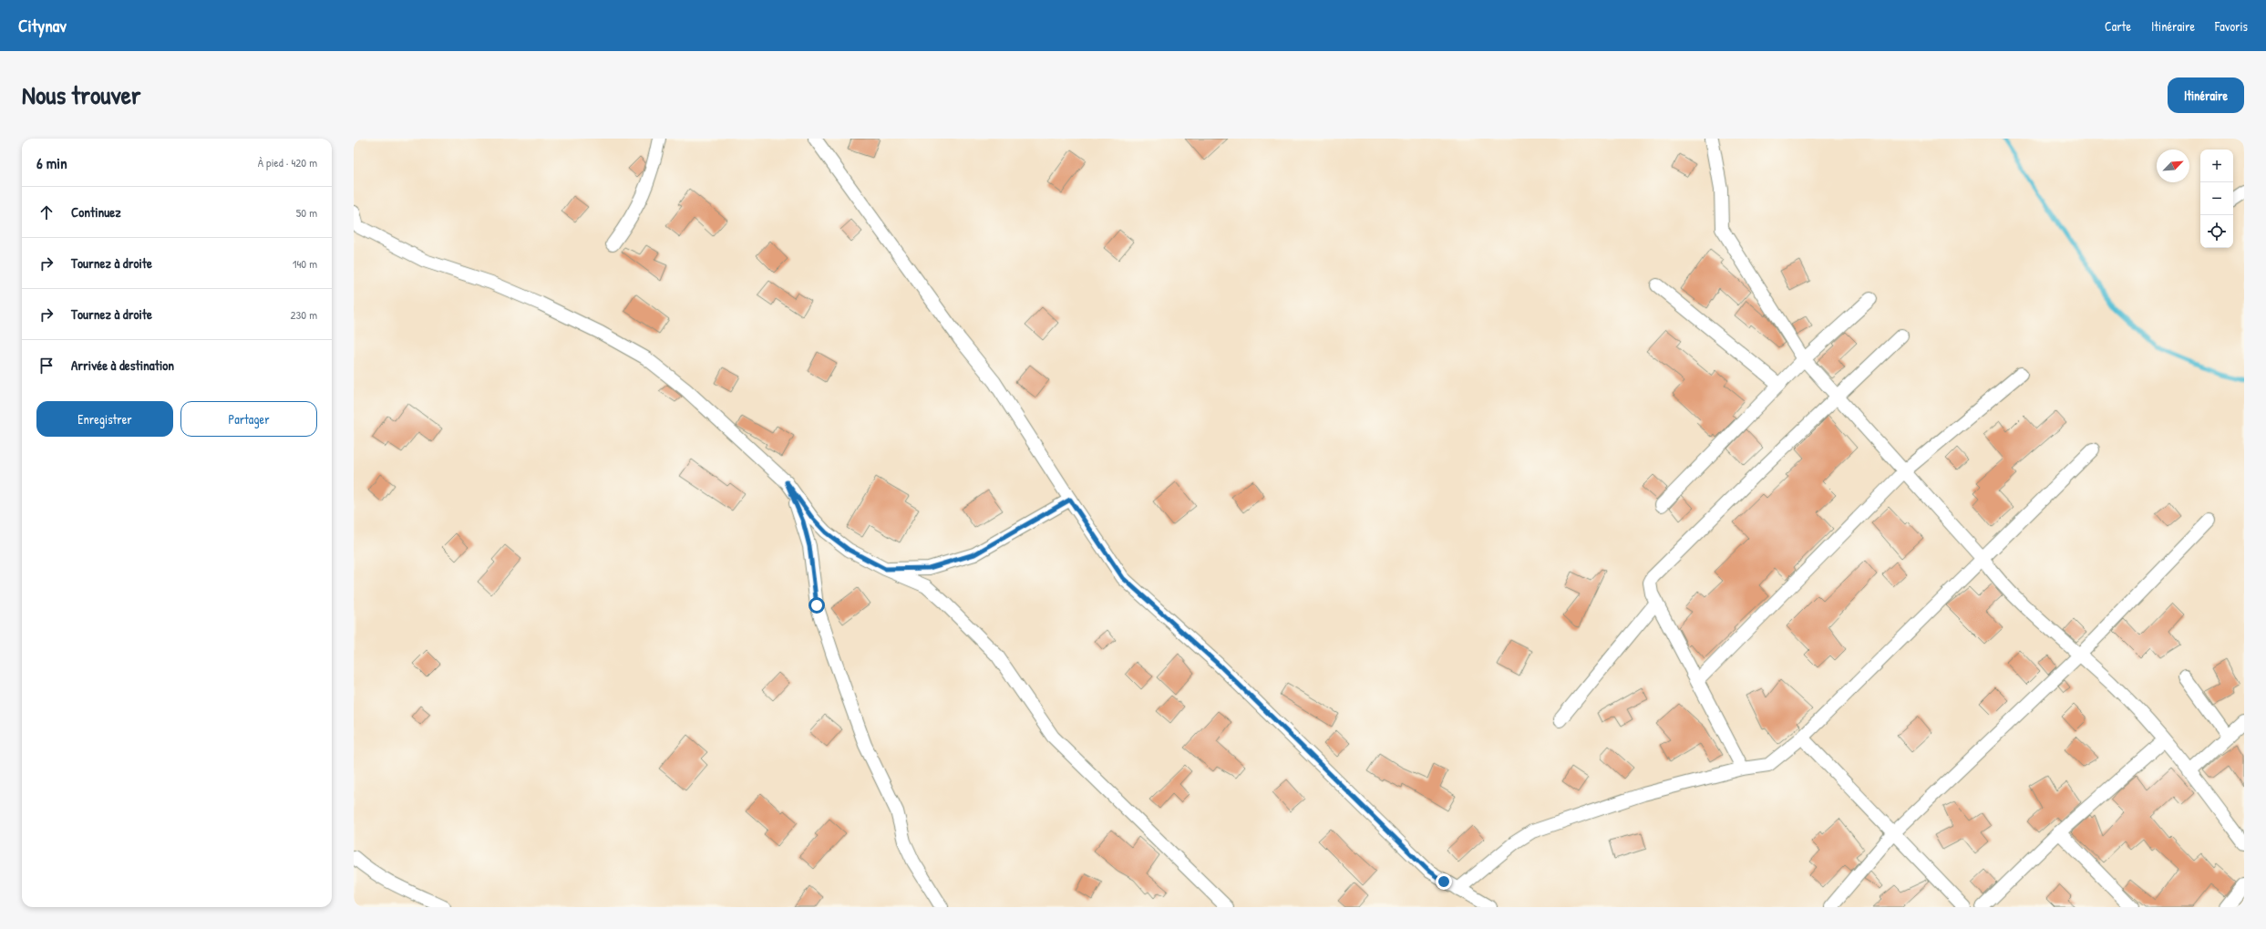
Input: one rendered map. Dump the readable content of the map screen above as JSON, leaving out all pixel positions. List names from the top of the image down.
{
  "north": "top right",
  "page": {
    "header": "Citynav",
    "nav": ["Carte", "Itinéraire", "Favoris"],
    "title": "Nous trouver",
    "buttons": [
      "Itinéraire",
      ["Enregistrer", "Partager"]
    ],
    "heading": ["6 min", "À pied · 420 m"],
    "map_buttons": ["+", "−"],
    "list": [
      ["Continuez", "50 m"],
      ["Tournez à droite", "140 m"],
      ["Tournez à droite", "230 m"],
      "Arrivée à destination"
    ]
  }
}
